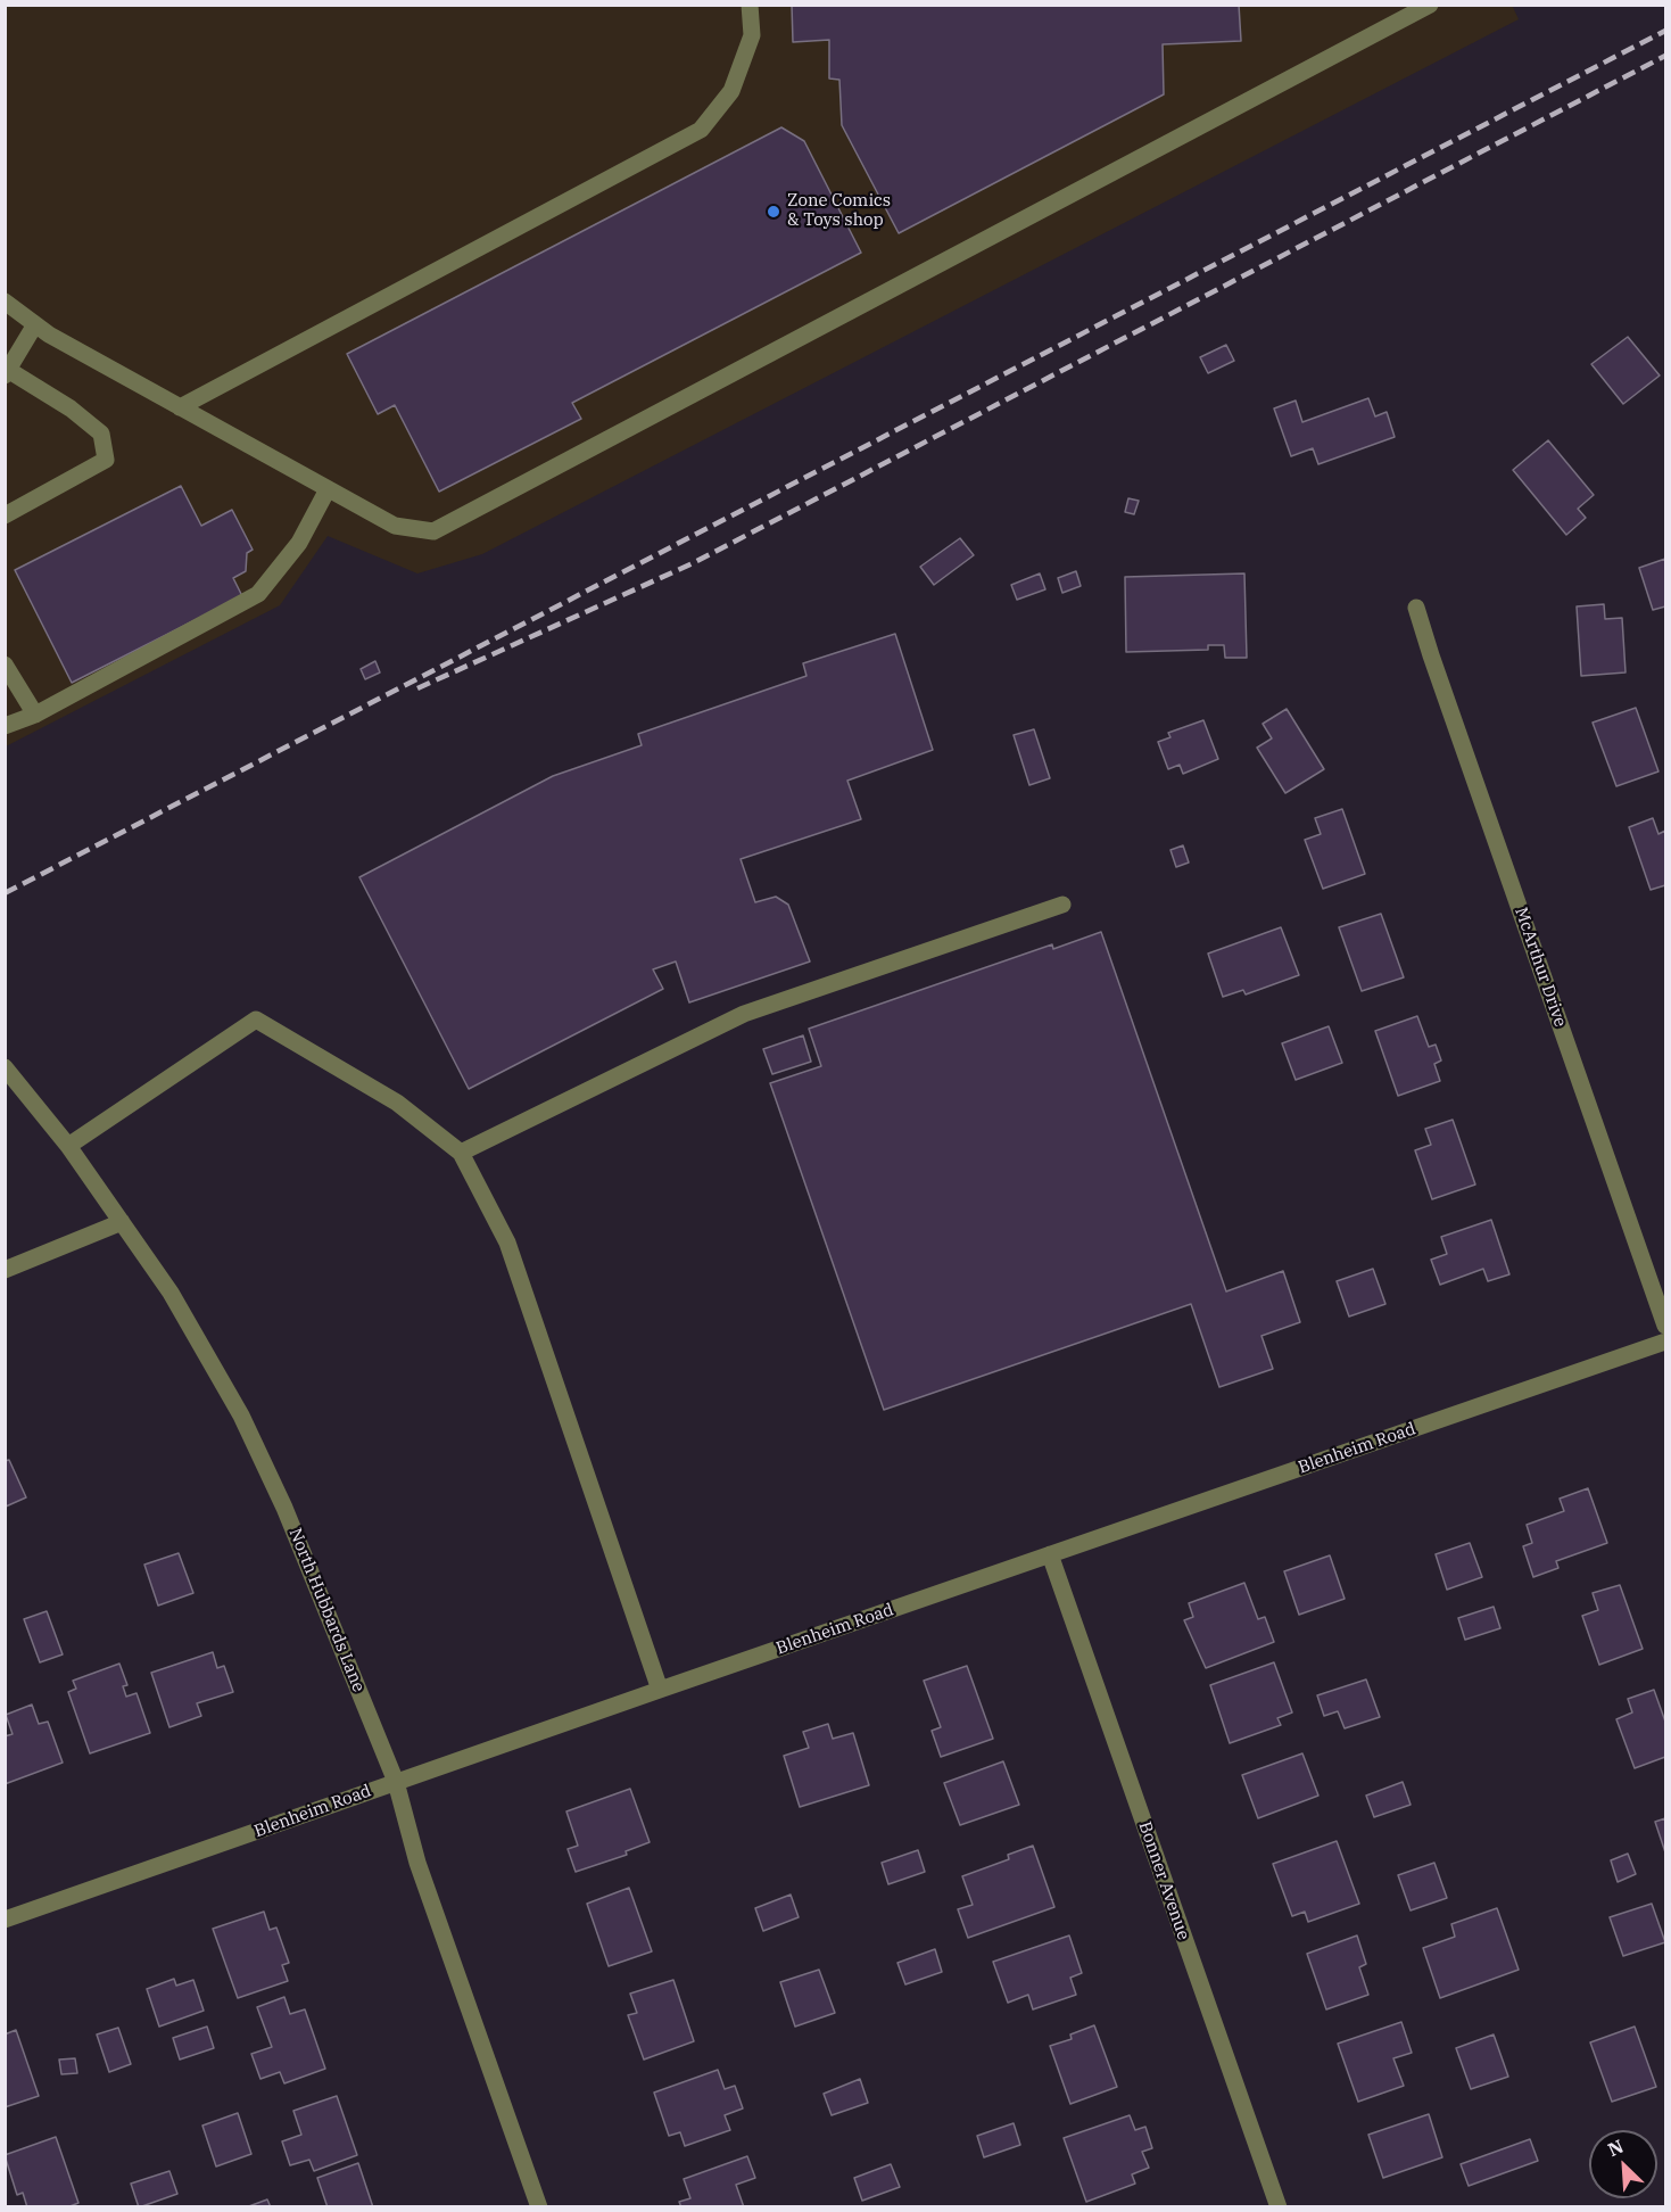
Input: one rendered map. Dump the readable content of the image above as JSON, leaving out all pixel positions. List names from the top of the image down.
{
  "streets": {
    "street": [
      "McArthur Drive",
      "Blenheim Road",
      "North Hubbards Lane",
      "Bonner Avenue"
    ]
  },
  "crossings": [
    ["Blenheim Road", "North Hubbards Lane"],
    ["Blenheim Road", "Bonner Avenue"]
  ],
  "places": ["Zone Comics & Toys shop"],
  "north": "top left"
}
